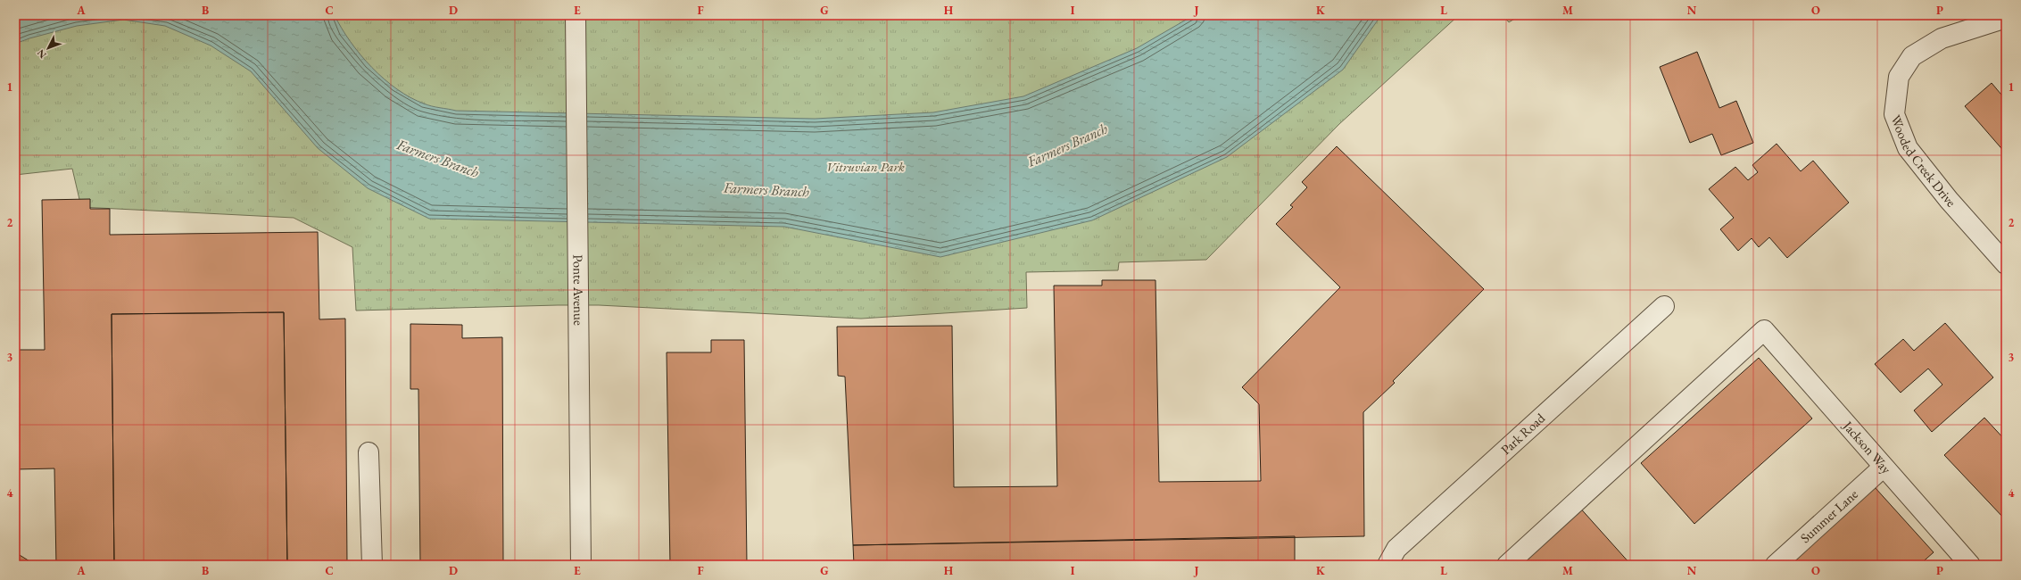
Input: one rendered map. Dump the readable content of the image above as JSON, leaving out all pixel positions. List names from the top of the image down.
{
  "streets": {
    "street": [
      "Wooded Creek Drive",
      "Ponte Avenue",
      "Park Road",
      "Jackson Way",
      "Summer Lane"
    ]
  },
  "crossings": [
    ["Jackson Way", "Summer Lane"]
  ],
  "water": ["Farmers Branch"],
  "parks": ["Vitruvian Park"],
  "north": "bottom left",
  "grid": {
    "columns": [
      "A",
      "B",
      "C",
      "D",
      "E",
      "F",
      "G",
      "H",
      "I",
      "J",
      "K",
      "L",
      "M",
      "N",
      "O",
      "P"
    ],
    "rows": [
      "1",
      "2",
      "3",
      "4"
    ]
  }
}
